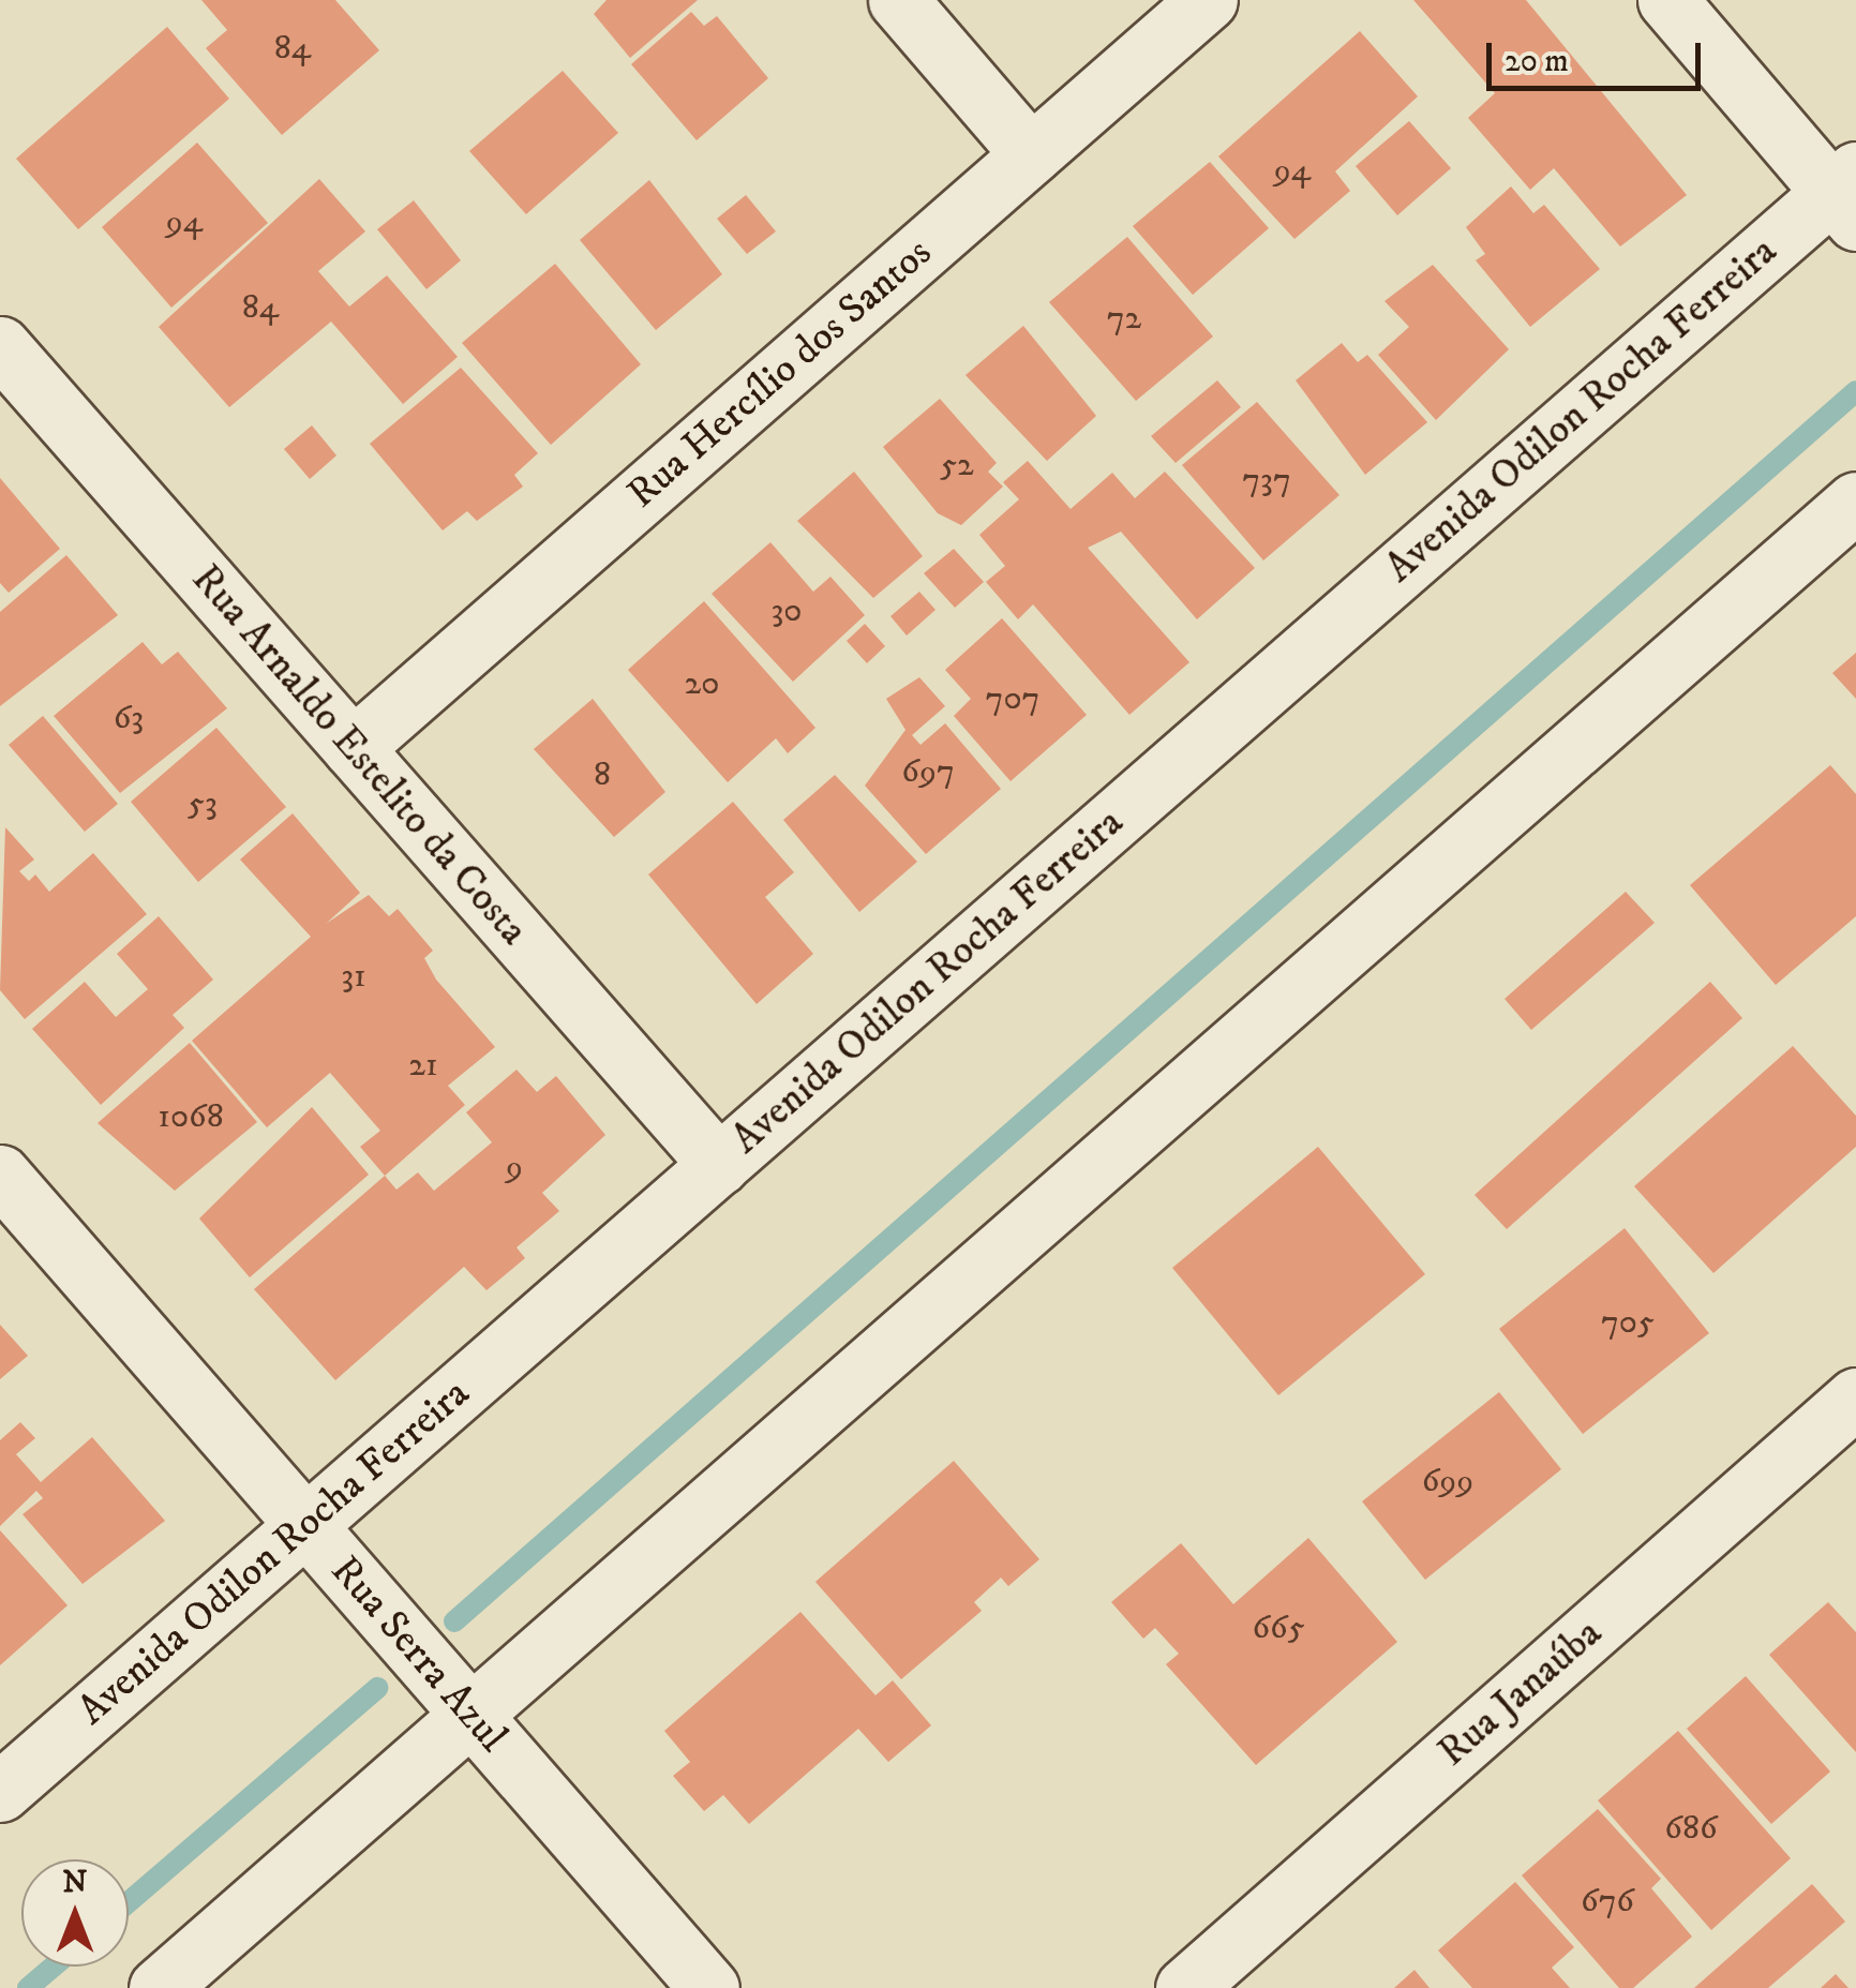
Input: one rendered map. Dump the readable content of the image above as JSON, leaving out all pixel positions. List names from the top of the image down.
{
  "streets": {
    "street": [
      "Rua Hercílio dos Santos",
      "Avenida Odilon Rocha Ferreira",
      "Rua Arnaldo Estelito da Costa",
      "Rua Serra Azul",
      "Rua Janaúba"
    ]
  },
  "crossings": [
    ["Rua Hercílio dos Santos", "Rua Arnaldo Estelito da Costa"],
    ["Avenida Odilon Rocha Ferreira", "Rua Arnaldo Estelito da Costa"],
    ["Avenida Odilon Rocha Ferreira", "Rua Serra Azul"]
  ],
  "house_numbers": [
    "84",
    "94",
    "94",
    "84",
    "72",
    "52",
    "737",
    "30",
    "20",
    "707",
    "63",
    "697",
    "8",
    "53",
    "31",
    "21",
    "1068",
    "9",
    "705",
    "699",
    "665",
    "686",
    "676"
  ],
  "scale_bar": "20 m",
  "north": "top"
}
